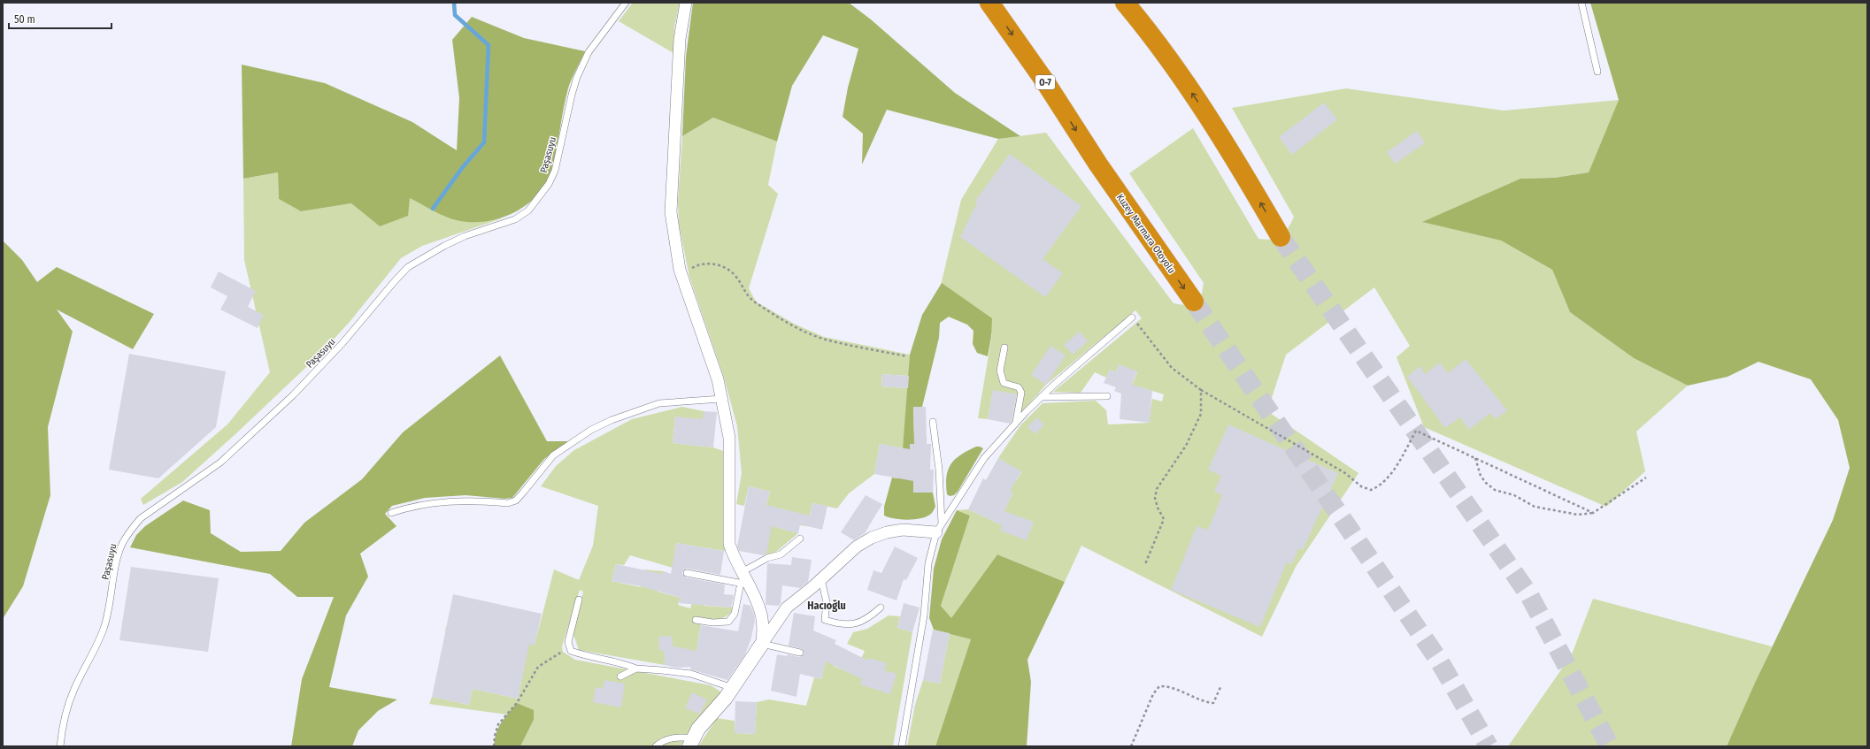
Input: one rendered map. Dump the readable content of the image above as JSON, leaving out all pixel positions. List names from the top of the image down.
{
  "streets": {
    "highway": ["O-7", "Kuzey Marmara Otoyolu"],
    "lane": ["Paşasuyu"]
  },
  "districts": ["Hacıoğlu"],
  "scale_bar": "50 m"
}
